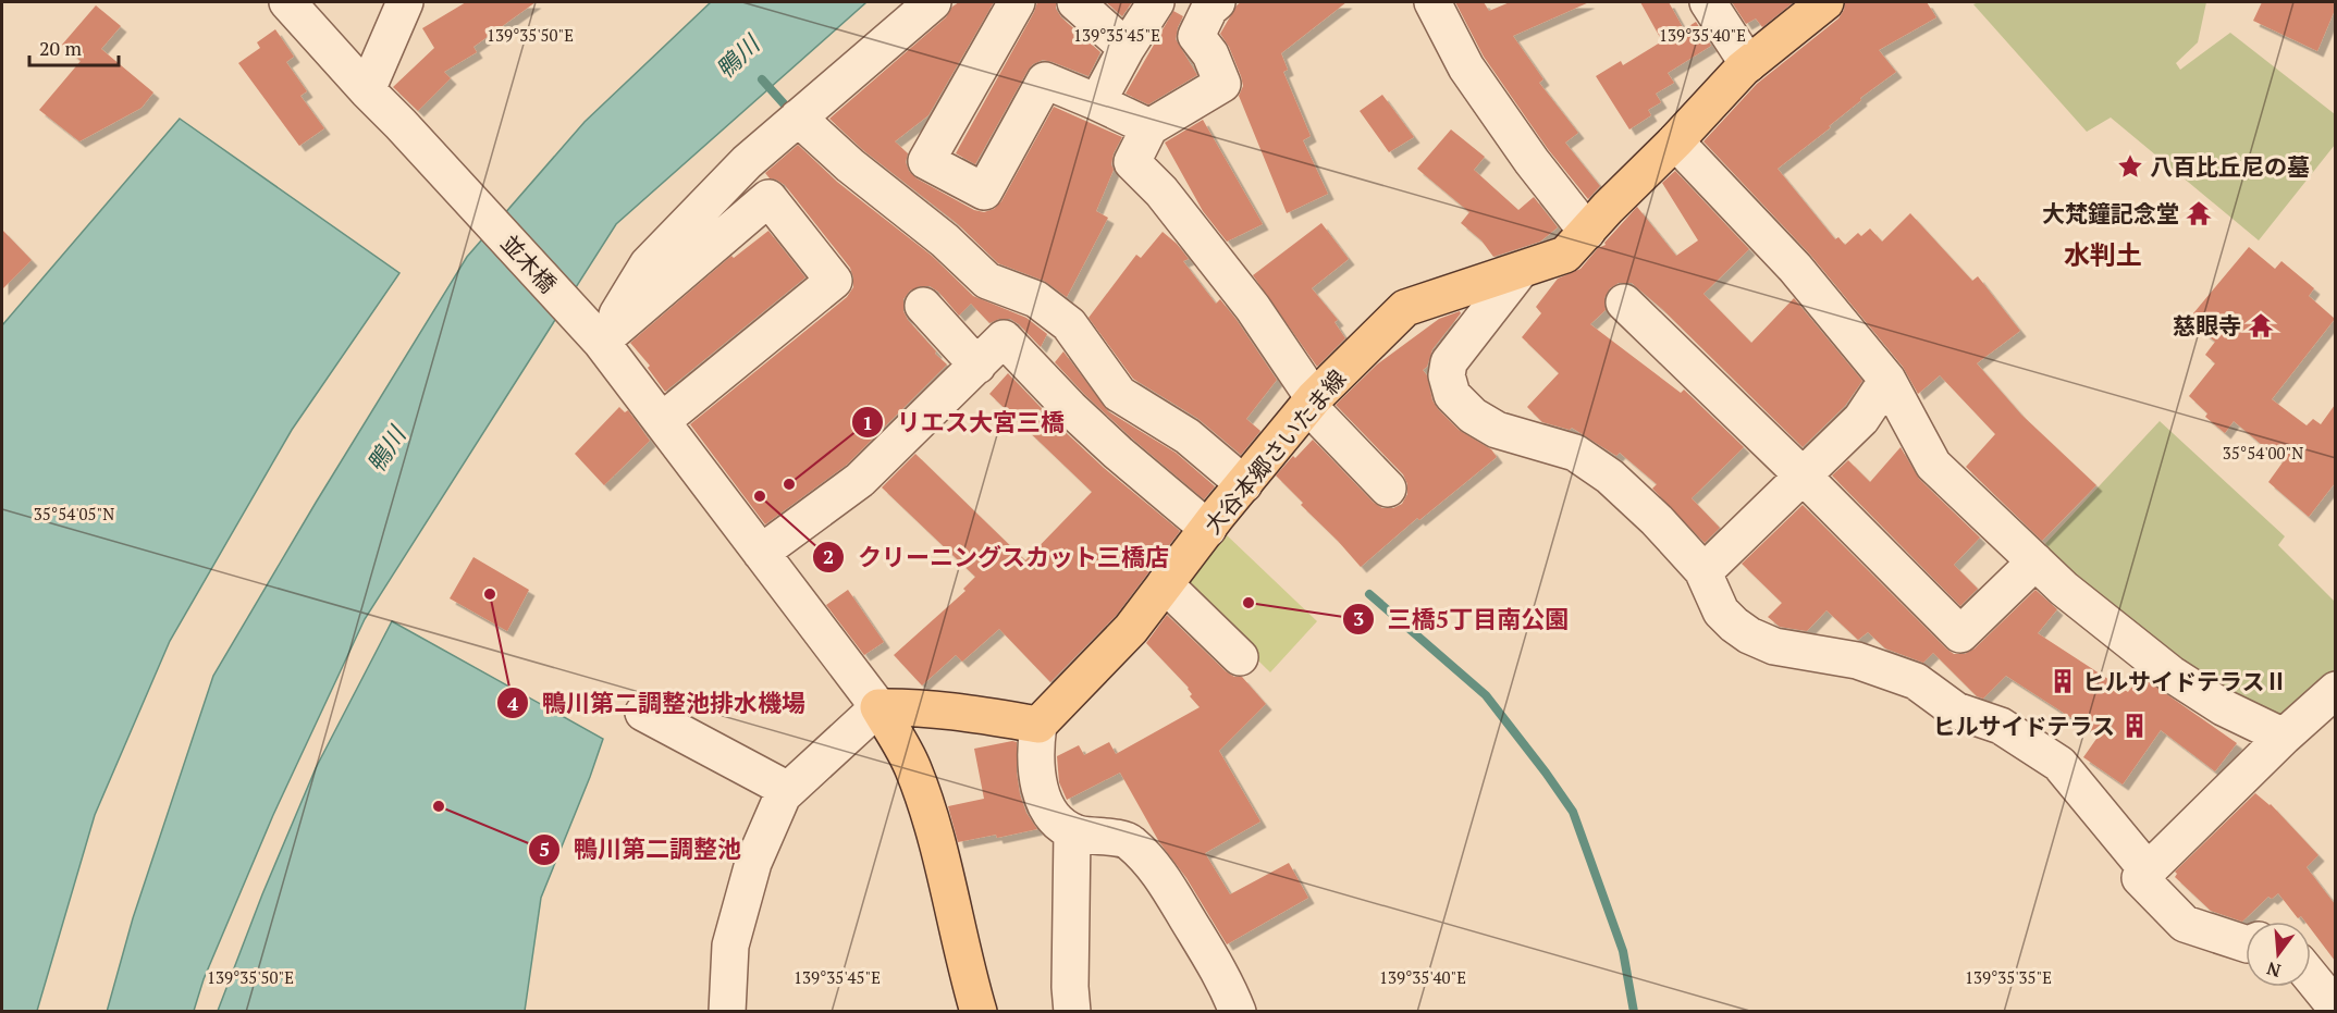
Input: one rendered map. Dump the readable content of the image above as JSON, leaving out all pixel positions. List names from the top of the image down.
{
  "streets": {
    "main road": ["大谷本郷さいたま線"],
    "street": ["並木橋"]
  },
  "districts": ["水判土"],
  "water": ["鴨川"],
  "places": {
    "place": ["八百比丘尼の墓"],
    "temple": ["大梵鐘記念堂", "慈眼寺"],
    "other": [
      "リエス大宮三橋",
      "クリーニングスカット三橋店",
      "鴨川第二調整池排水機場",
      "三橋5丁目南公園",
      "鴨川第二調整池"
    ],
    "building": ["ヒルサイドテラスⅡ", "ヒルサイドテラス"]
  },
  "scale_bar": "20 m",
  "north": "bottom",
  "coordinates": [
    "139°35'50\"E",
    "139°35'45\"E",
    "139°35'40\"E",
    "35°54'00\"N",
    "35°54'05\"N",
    "139°35'35\"E"
  ]
}
